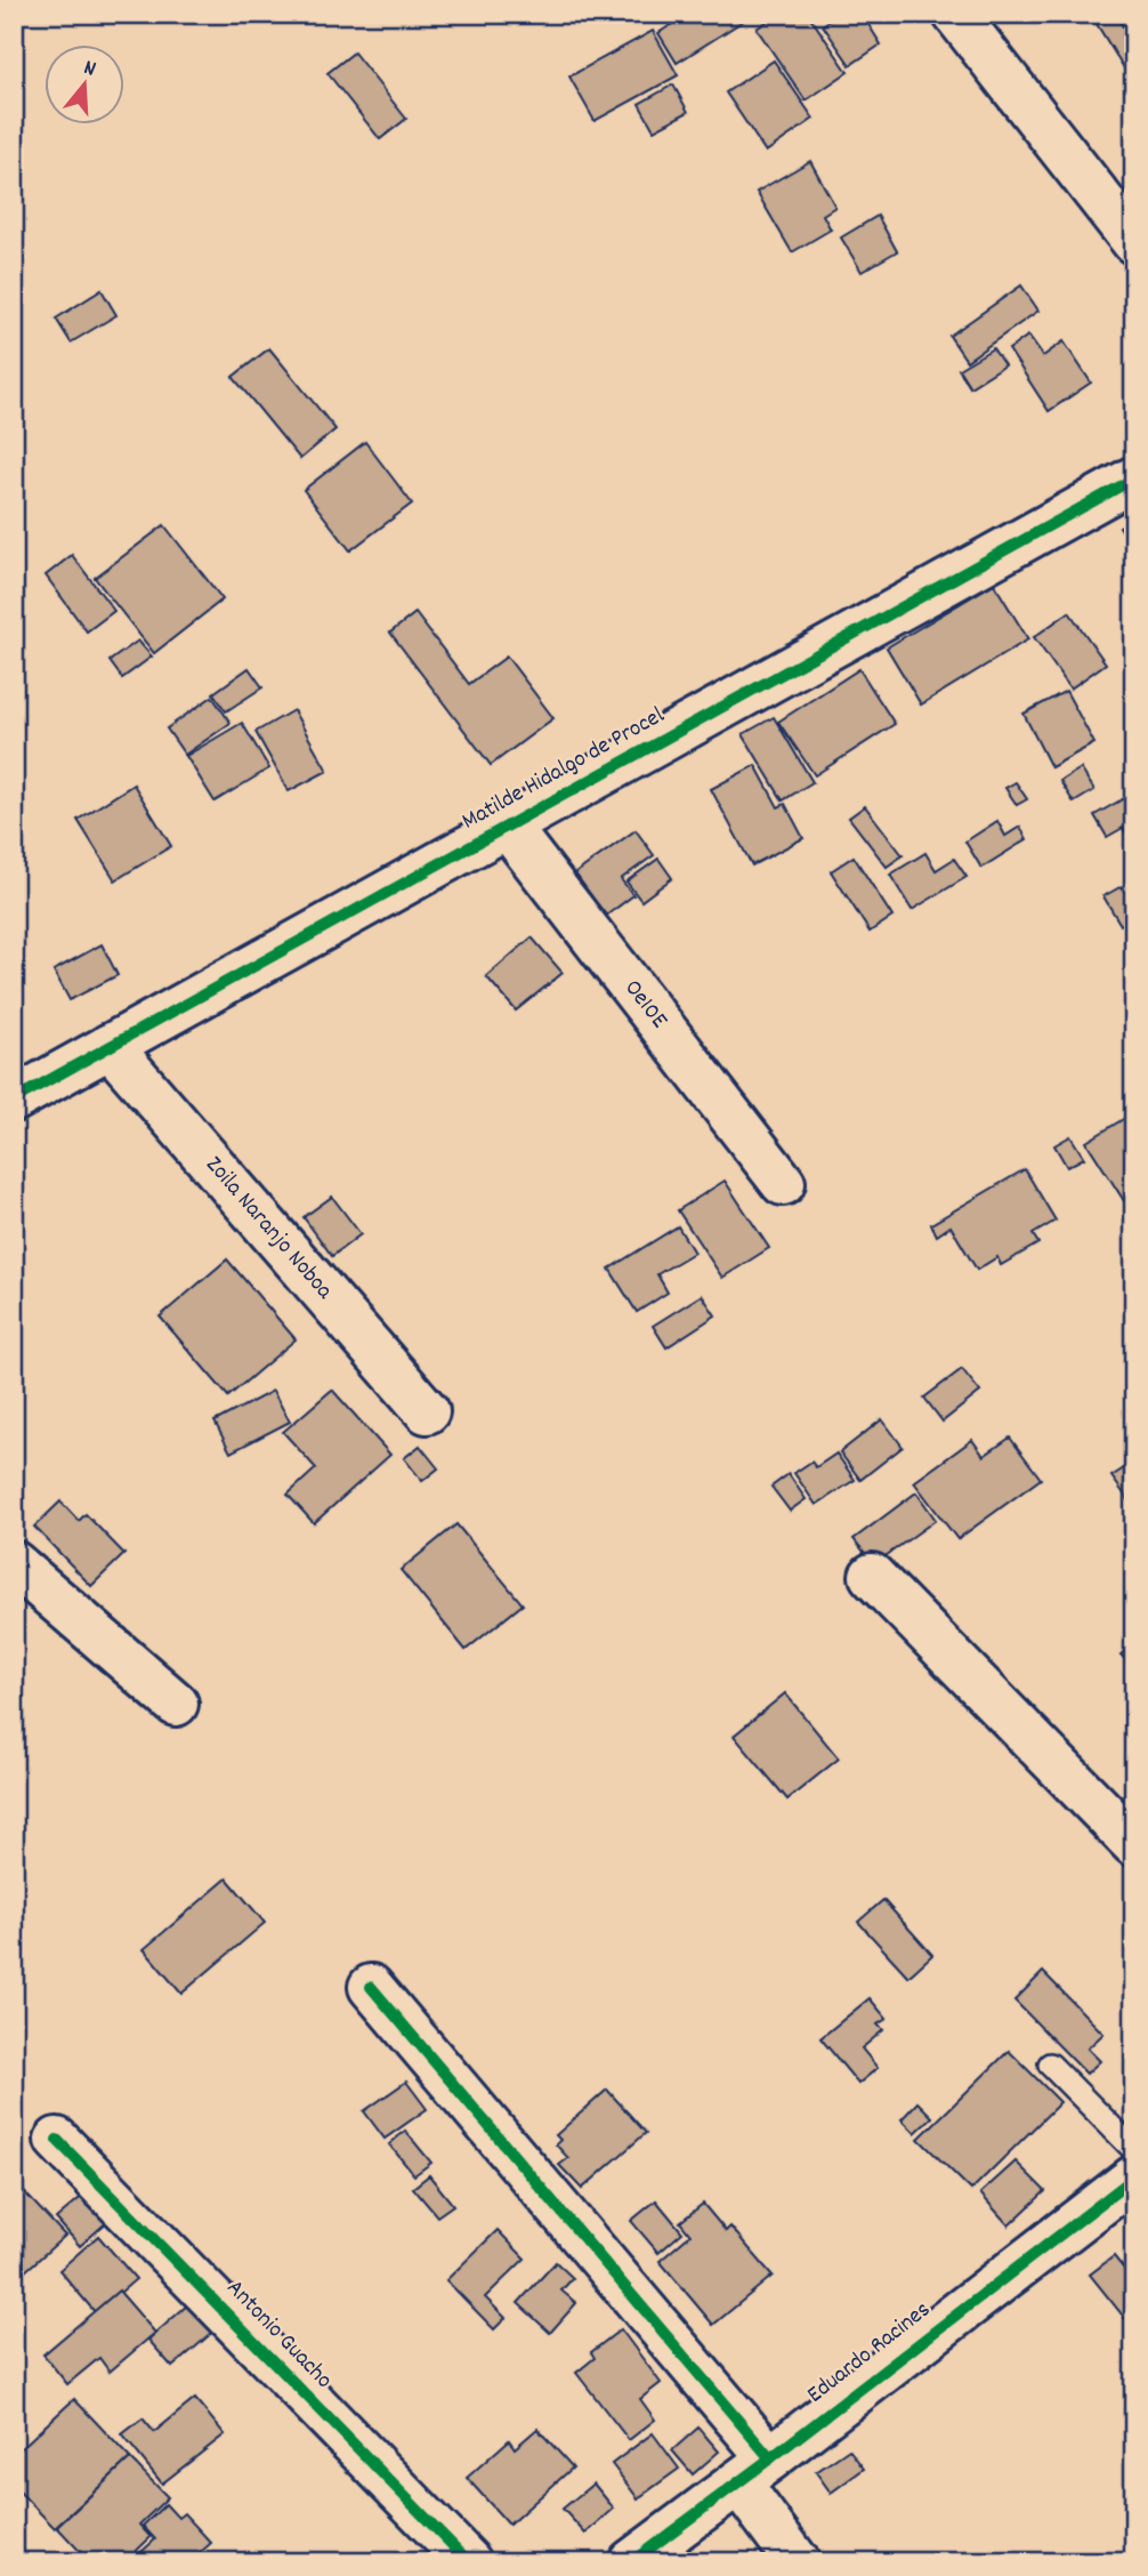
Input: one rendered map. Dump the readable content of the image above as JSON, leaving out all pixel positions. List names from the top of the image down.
{
  "streets": {
    "street": [
      "Matilde Hidalgo de Procel",
      "Oe10E",
      "Zoila Naranjo Noboa",
      "Antonio Guacho",
      "Eduardo Racines"
    ]
  },
  "crossings": [
    ["Matilde Hidalgo de Procel", "Oe10E"],
    ["Matilde Hidalgo de Procel", "Zoila Naranjo Noboa"]
  ],
  "north": "top"
}
